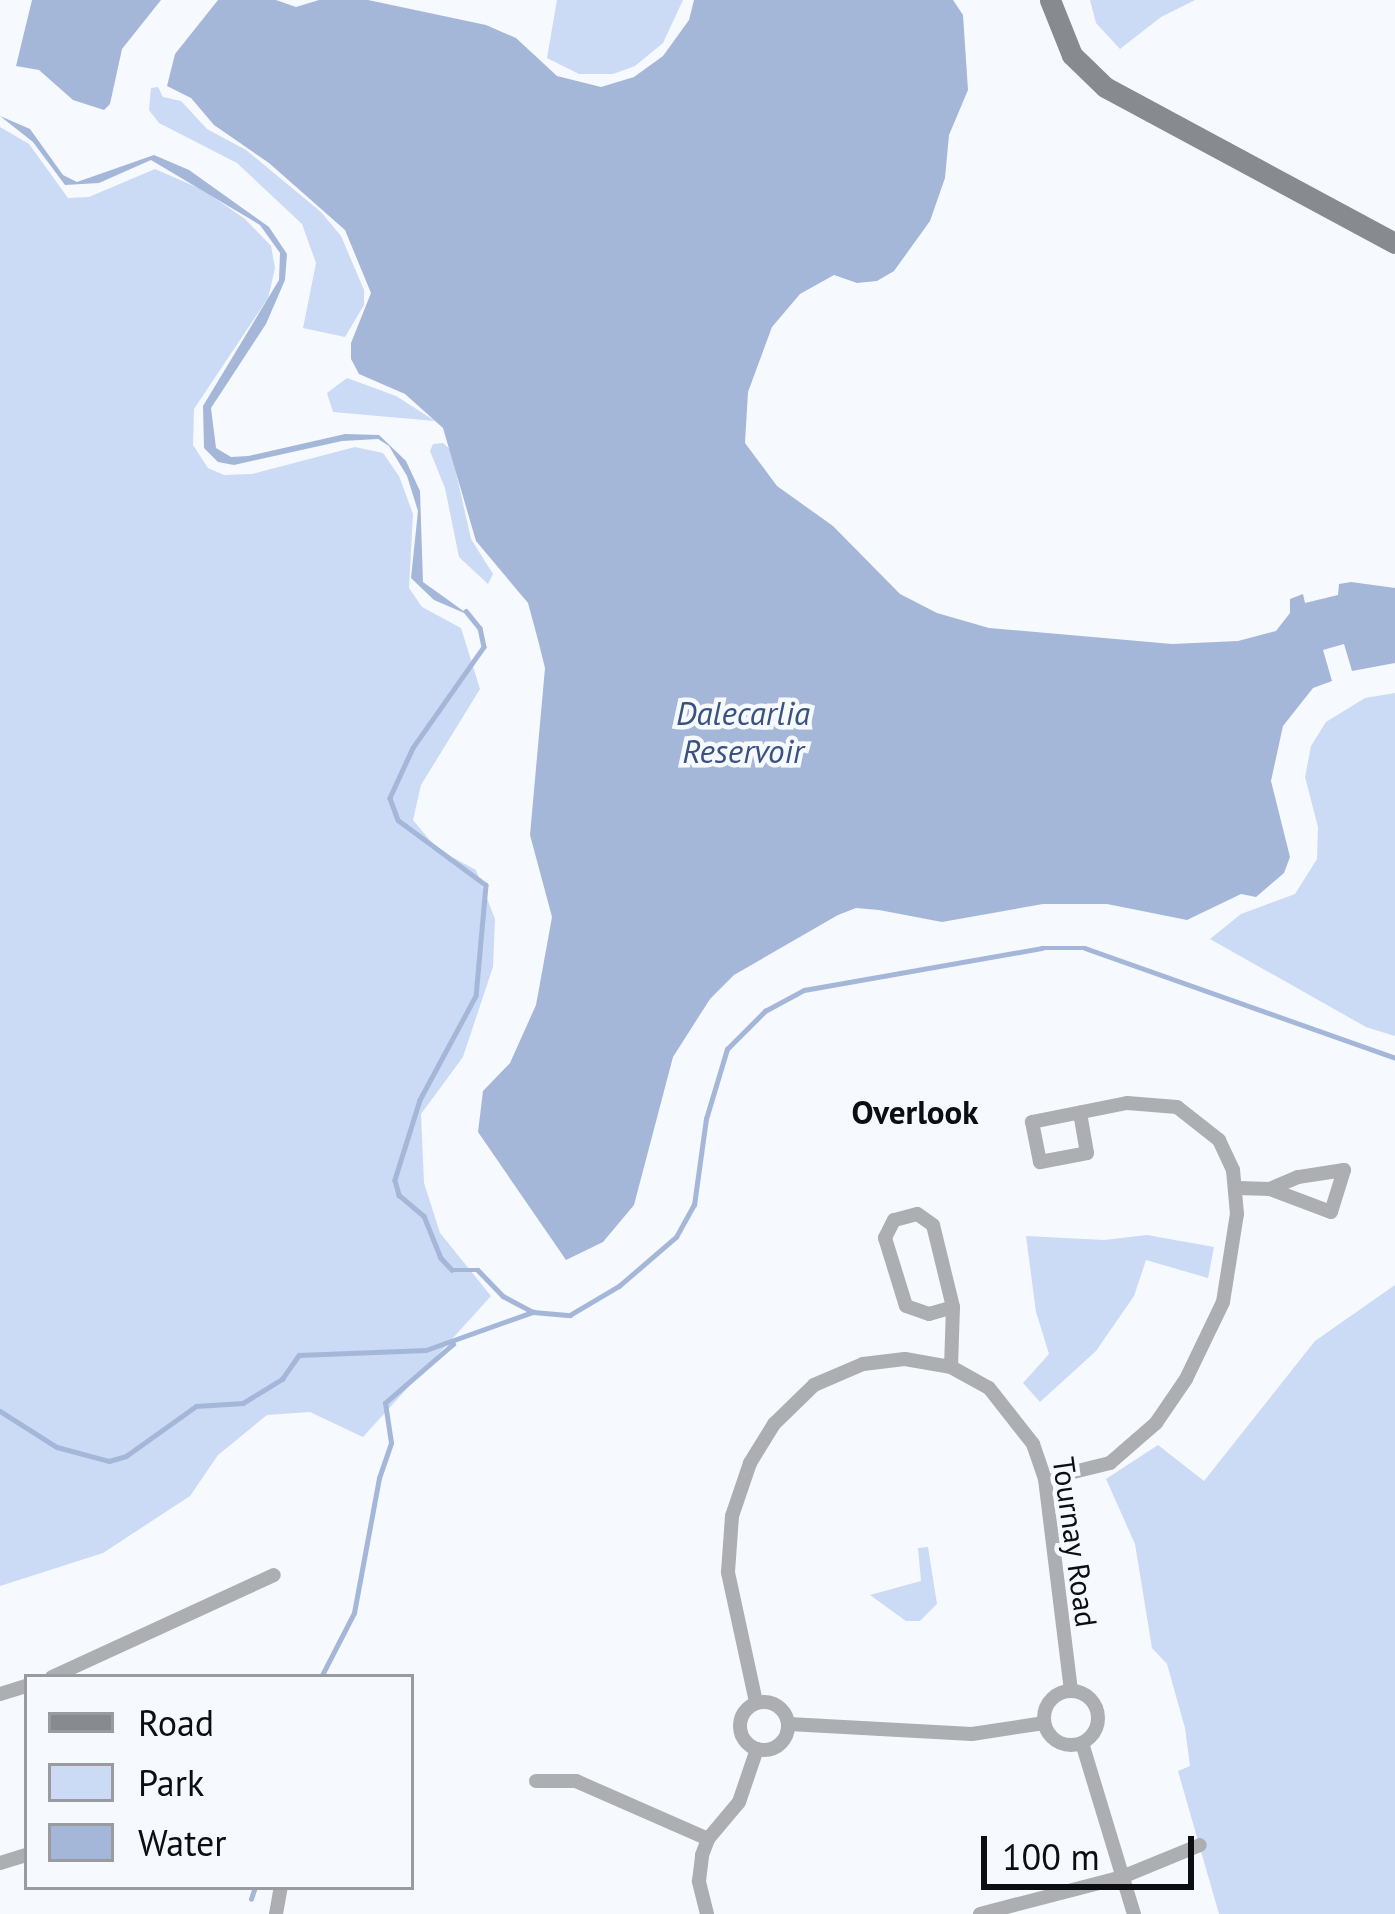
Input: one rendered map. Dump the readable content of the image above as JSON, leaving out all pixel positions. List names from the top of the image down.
{
  "streets": {
    "street": ["Tournay Road"]
  },
  "districts": ["Overlook"],
  "water": ["Dalecarlia Reservoir"],
  "legend": ["Road", "Park", "Water"],
  "scale_bar": "100 m"
}
